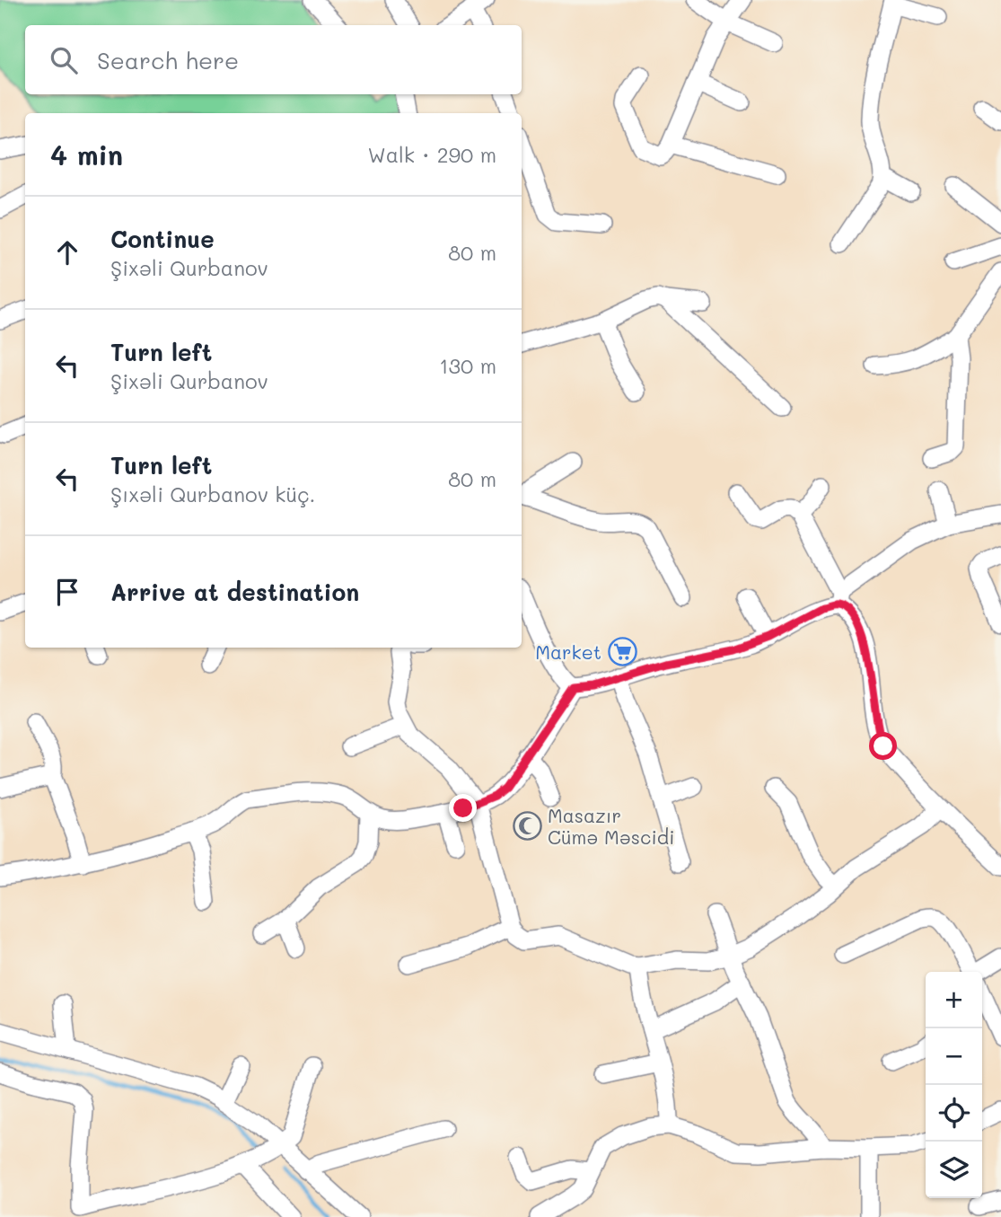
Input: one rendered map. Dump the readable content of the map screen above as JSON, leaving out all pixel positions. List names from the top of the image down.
{
  "places": {
    "supermarket": ["Market"],
    "mosque": ["Masazır Cümə Məscidi"]
  },
  "page": {
    "search": "Search here",
    "heading": ["4 min", "Walk · 290 m"],
    "list": [
      ["Continue", "Şixəli Qurbanov", "80 m"],
      ["Turn left", "Şixəli Qurbanov", "130 m"],
      ["Turn left", "Şıxəli Qurbanov küç.", "80 m"],
      "Arrive at destination"
    ],
    "map_buttons": ["+", "−"]
  }
}
